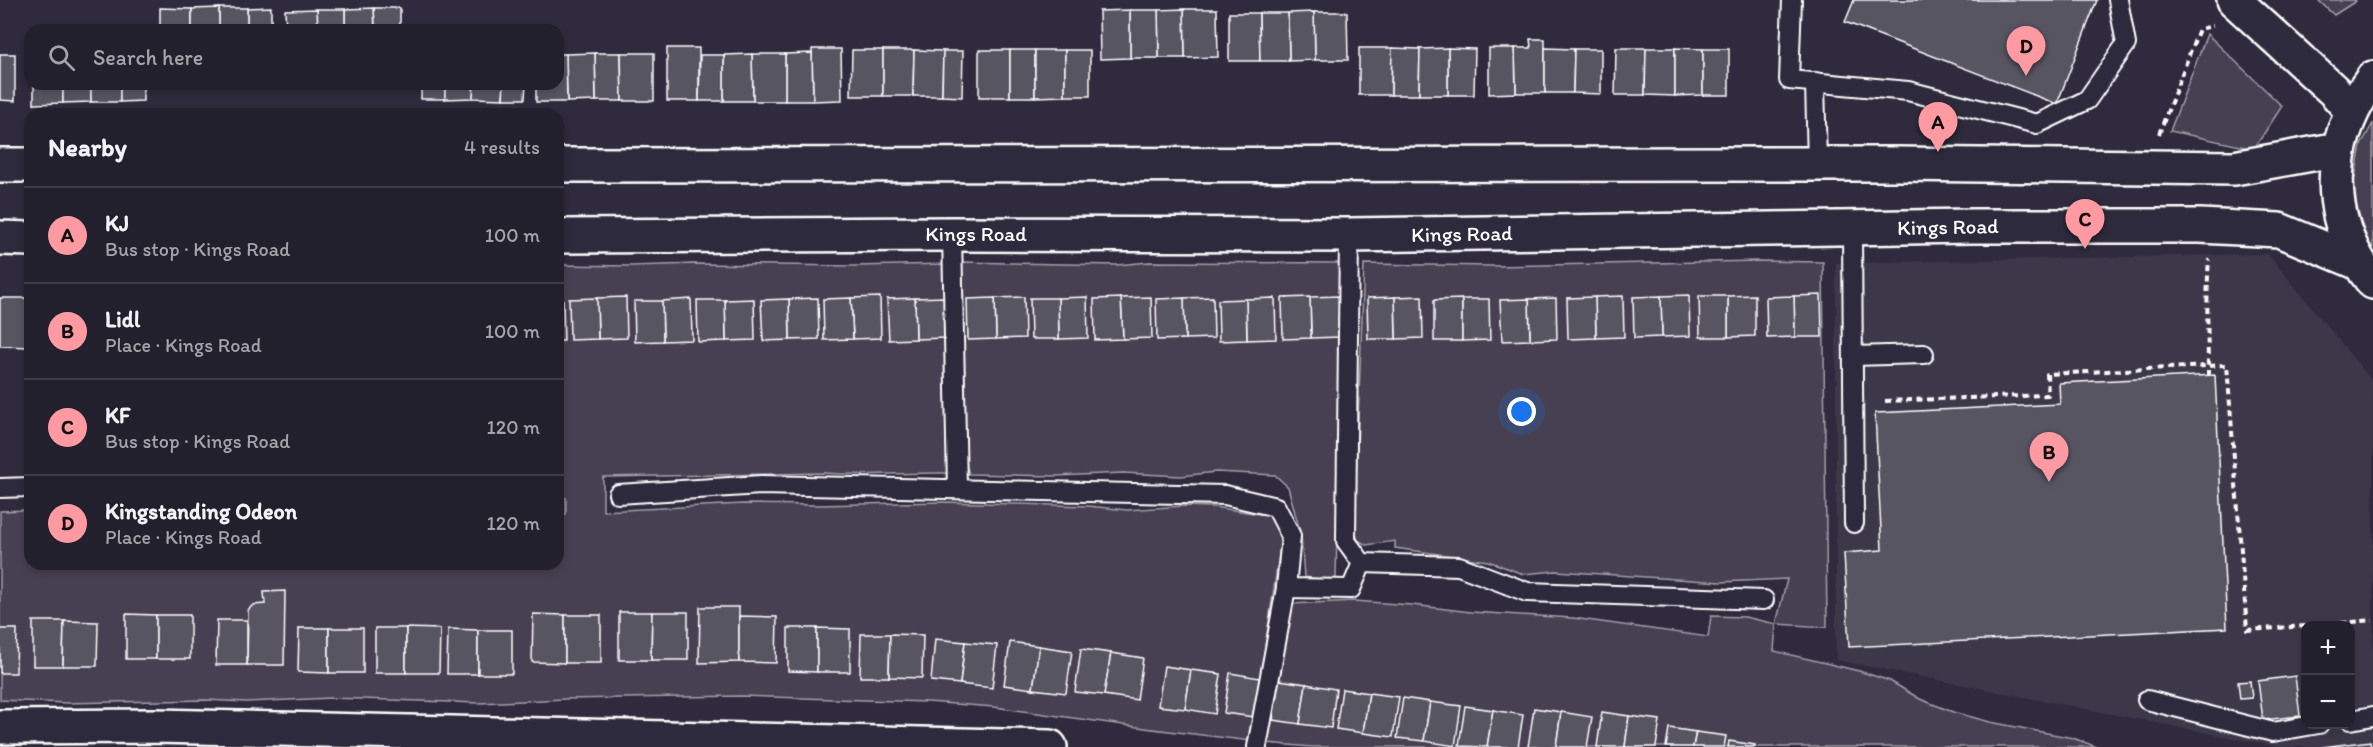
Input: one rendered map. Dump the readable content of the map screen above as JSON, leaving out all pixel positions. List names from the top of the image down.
{
  "streets": {
    "main road": ["Kings Road"]
  },
  "page": {
    "search": "Search here",
    "pins": [
      "D",
      "A",
      "C",
      "B"
    ],
    "heading": ["Nearby", "4 results"],
    "list": [
      {
        "mark": "A",
        "name": "KJ",
        "note": "Bus stop · Kings Road",
        "value": "100 m"
      },
      {
        "mark": "B",
        "name": "Lidl",
        "note": "Place · Kings Road",
        "value": "100 m"
      },
      {
        "mark": "C",
        "name": "KF",
        "note": "Bus stop · Kings Road",
        "value": "120 m"
      },
      {
        "mark": "D",
        "name": "Kingstanding Odeon",
        "note": "Place · Kings Road",
        "value": "120 m"
      }
    ],
    "map_buttons": ["+", "−"]
  }
}
